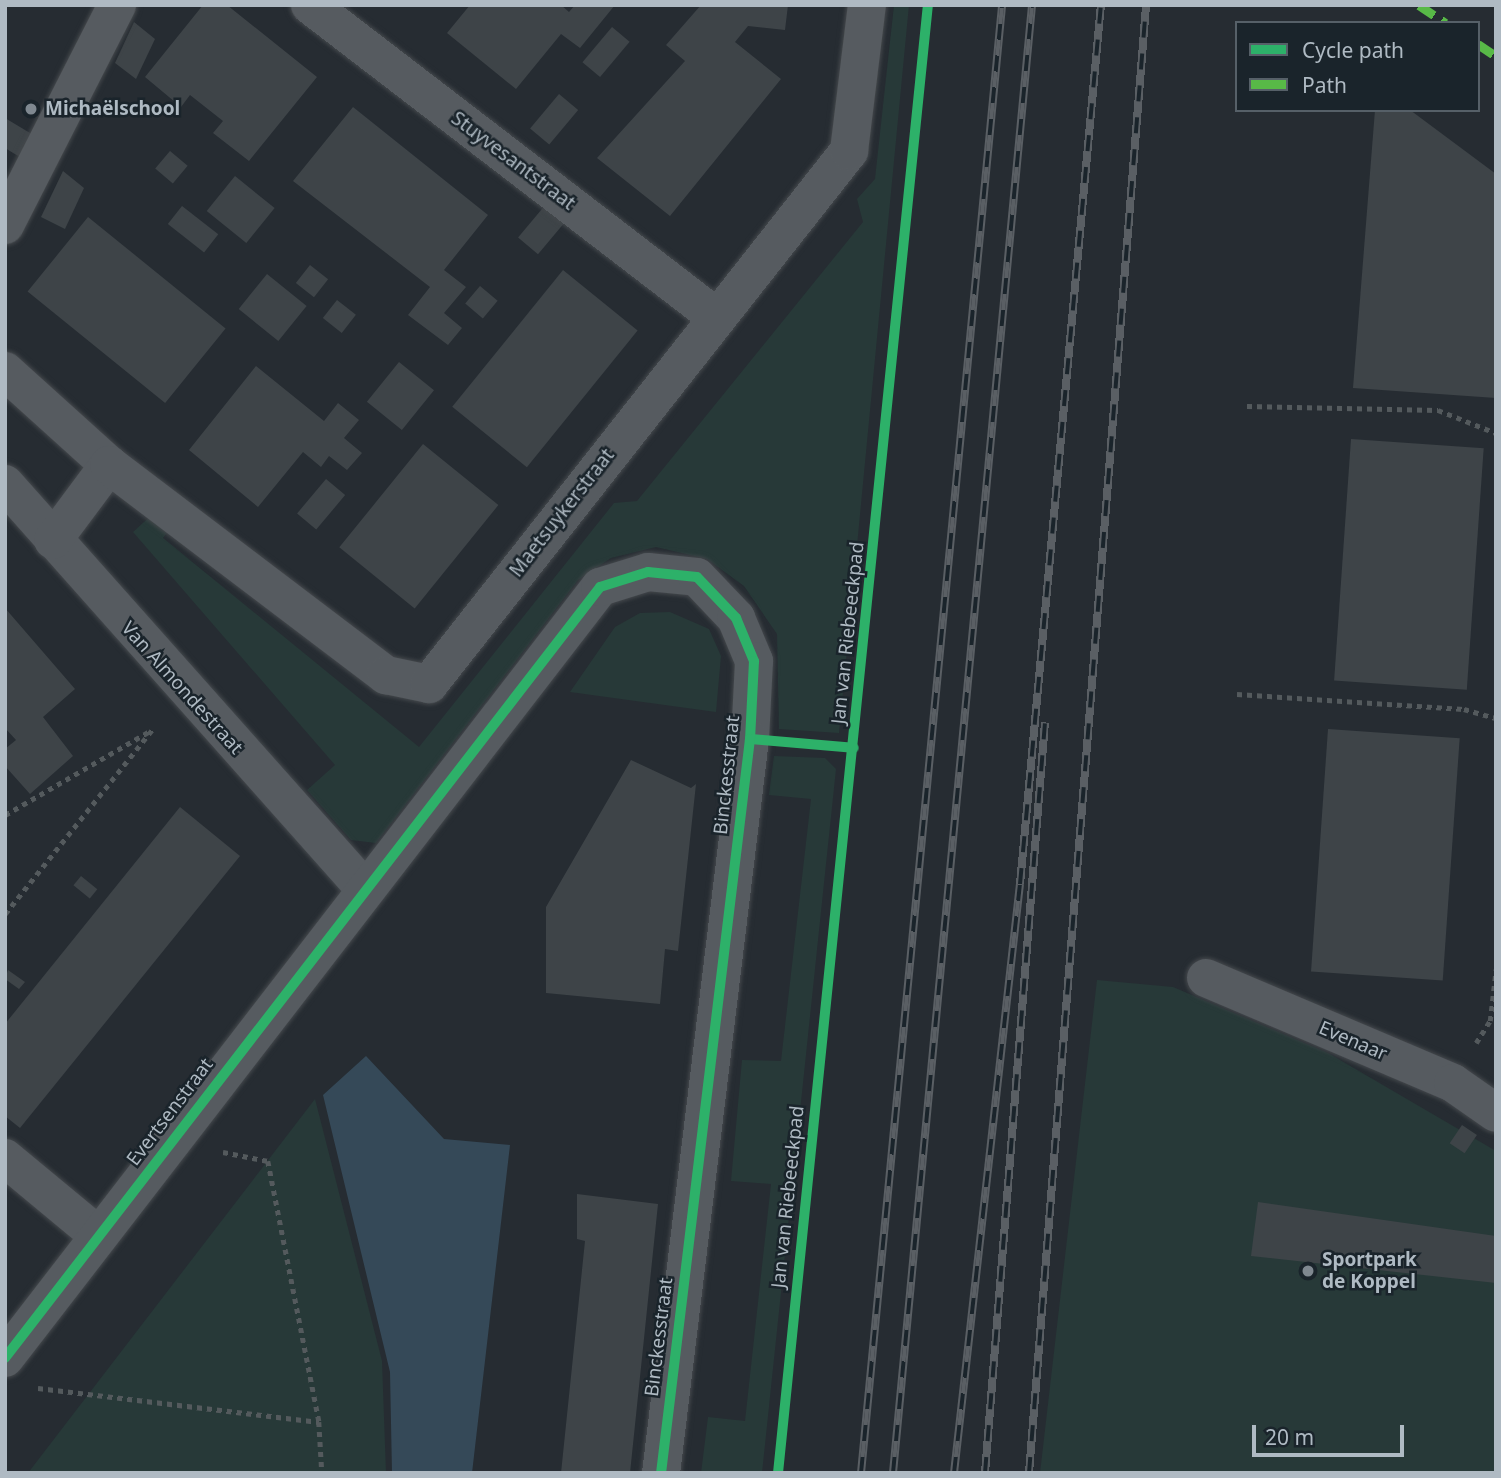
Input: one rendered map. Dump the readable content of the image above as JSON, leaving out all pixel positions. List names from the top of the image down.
{
  "streets": {
    "street": [
      "Stuyvesantstraat",
      "Maetsuykerstraat",
      "Van Almondestraat",
      "Binckesstraat",
      "Evenaar",
      "Evertsenstraat"
    ],
    "cycle path": ["Jan van Riebeeckpad"]
  },
  "crossings": [
    ["Stuyvesantstraat", "Maetsuykerstraat"],
    ["Van Almondestraat", "Binckesstraat"],
    ["Van Almondestraat", "Evertsenstraat"],
    ["Binckesstraat", "Evertsenstraat"]
  ],
  "places": ["Michaëlschool", "Sportpark de Koppel"],
  "legend": ["Cycle path", "Path"],
  "scale_bar": "20 m"
}
